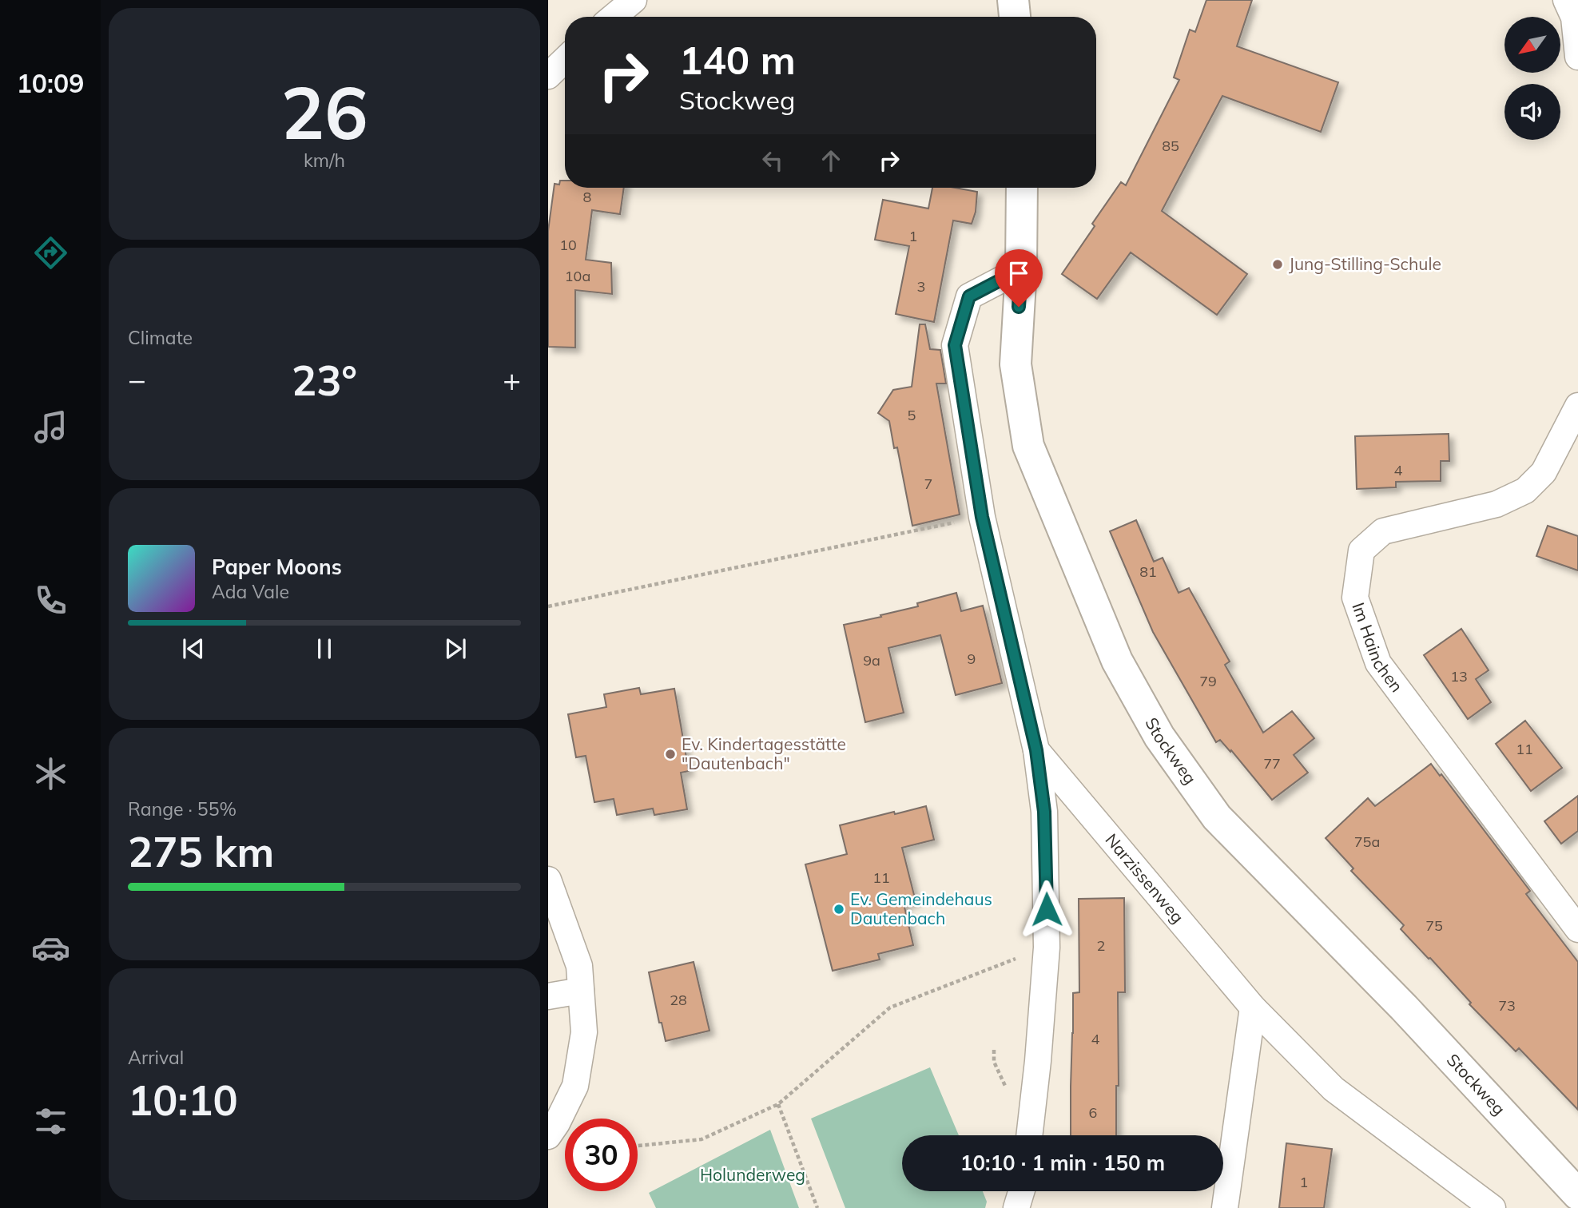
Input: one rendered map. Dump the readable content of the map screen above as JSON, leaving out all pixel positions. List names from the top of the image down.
{
  "streets": {
    "street": ["Im Hainchen", "Stockweg", "Narzissenweg"]
  },
  "parks": ["Holunderweg"],
  "places": ["Jung-Stilling-Schule", "Ev. Kindertagesstätte \"Dautenbach\"", "Ev. Gemeindehaus Dautenbach"],
  "house_numbers": [
    "85",
    "8",
    "1",
    "10",
    "10a",
    "3",
    "5",
    "4",
    "7",
    "81",
    "9",
    "9a",
    "13",
    "79",
    "11",
    "77",
    "75a",
    "11",
    "75",
    "2",
    "28",
    "73",
    "4",
    "6",
    "1"
  ],
  "north": "bottom left",
  "page": {
    "tabs": "10:09",
    "tile": [
      ["26", "km/h"],
      "Climate",
      ["Range · 55%", "275 km"],
      ["Arrival", "10:10"]
    ],
    "turn": ["140 m", "Stockweg"],
    "heat": ["−", "23°", "+"],
    "song": ["Paper Moons", "Ada Vale"],
    "limit": "30",
    "trip": "10:10 · 1 min · 150 m"
  }
}
